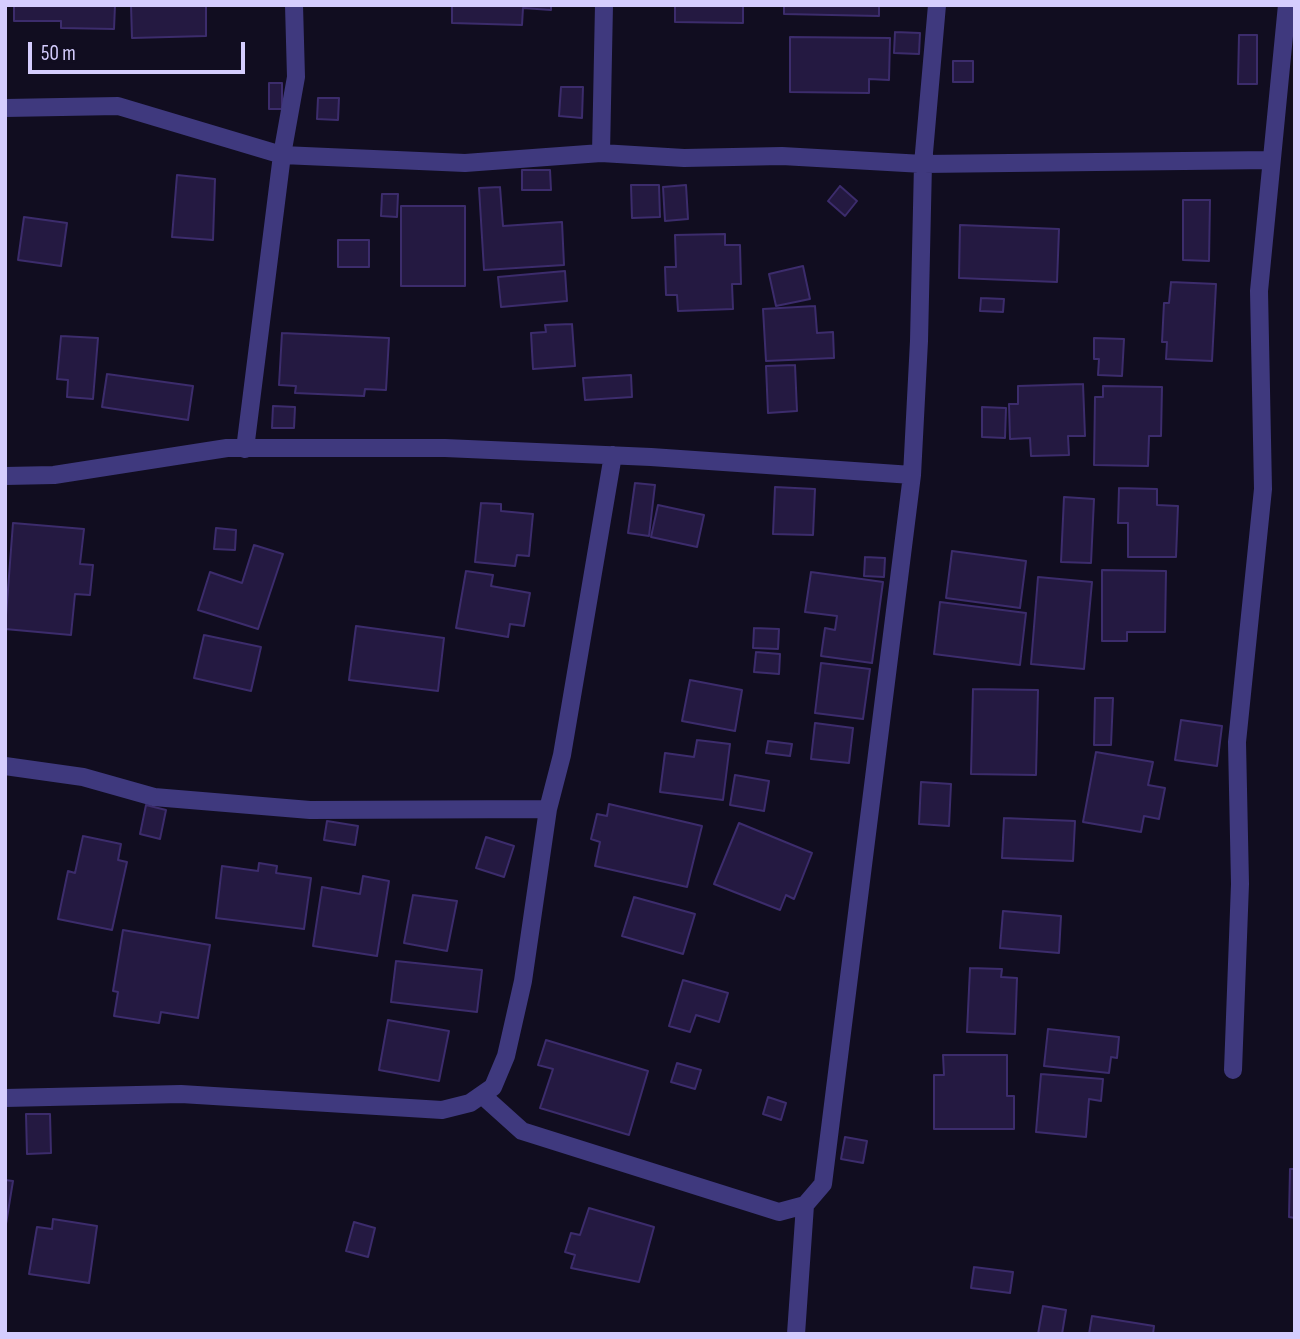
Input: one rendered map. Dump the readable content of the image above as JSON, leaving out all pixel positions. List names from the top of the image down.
{
  "scale_bar": "50 m"
}
